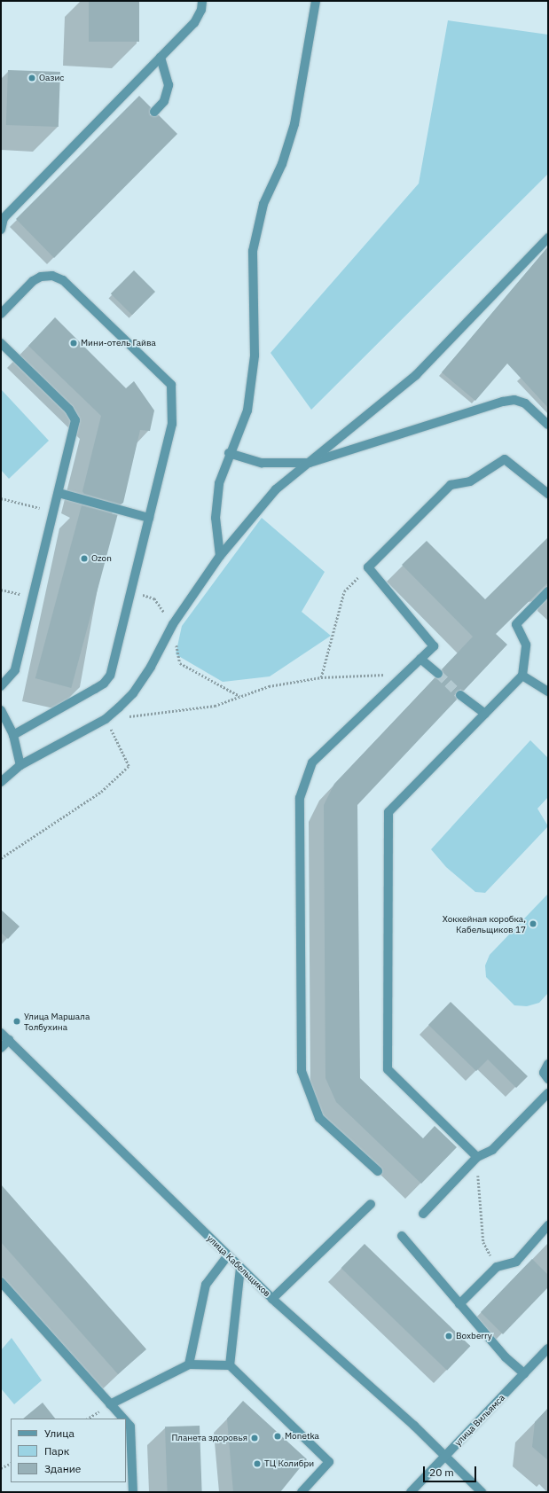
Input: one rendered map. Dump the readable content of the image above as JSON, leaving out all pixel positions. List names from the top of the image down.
{
  "streets": {
    "street": ["улица Кабельщиков", "улица Вильямса"]
  },
  "crossings": [
    ["улица Кабельщиков", "улица Вильямса"]
  ],
  "places": [
    "Оазис",
    "Мини-отель Гайва",
    "Ozon",
    "Хоккейная коробка, Кабельщиков 17",
    "Улица Маршала Толбухина",
    "Boxberry",
    "Monetka",
    "Планета здоровья",
    "ТЦ Колибри"
  ],
  "legend": ["Улица", "Парк", "Здание"],
  "scale_bar": "20 m"
}
